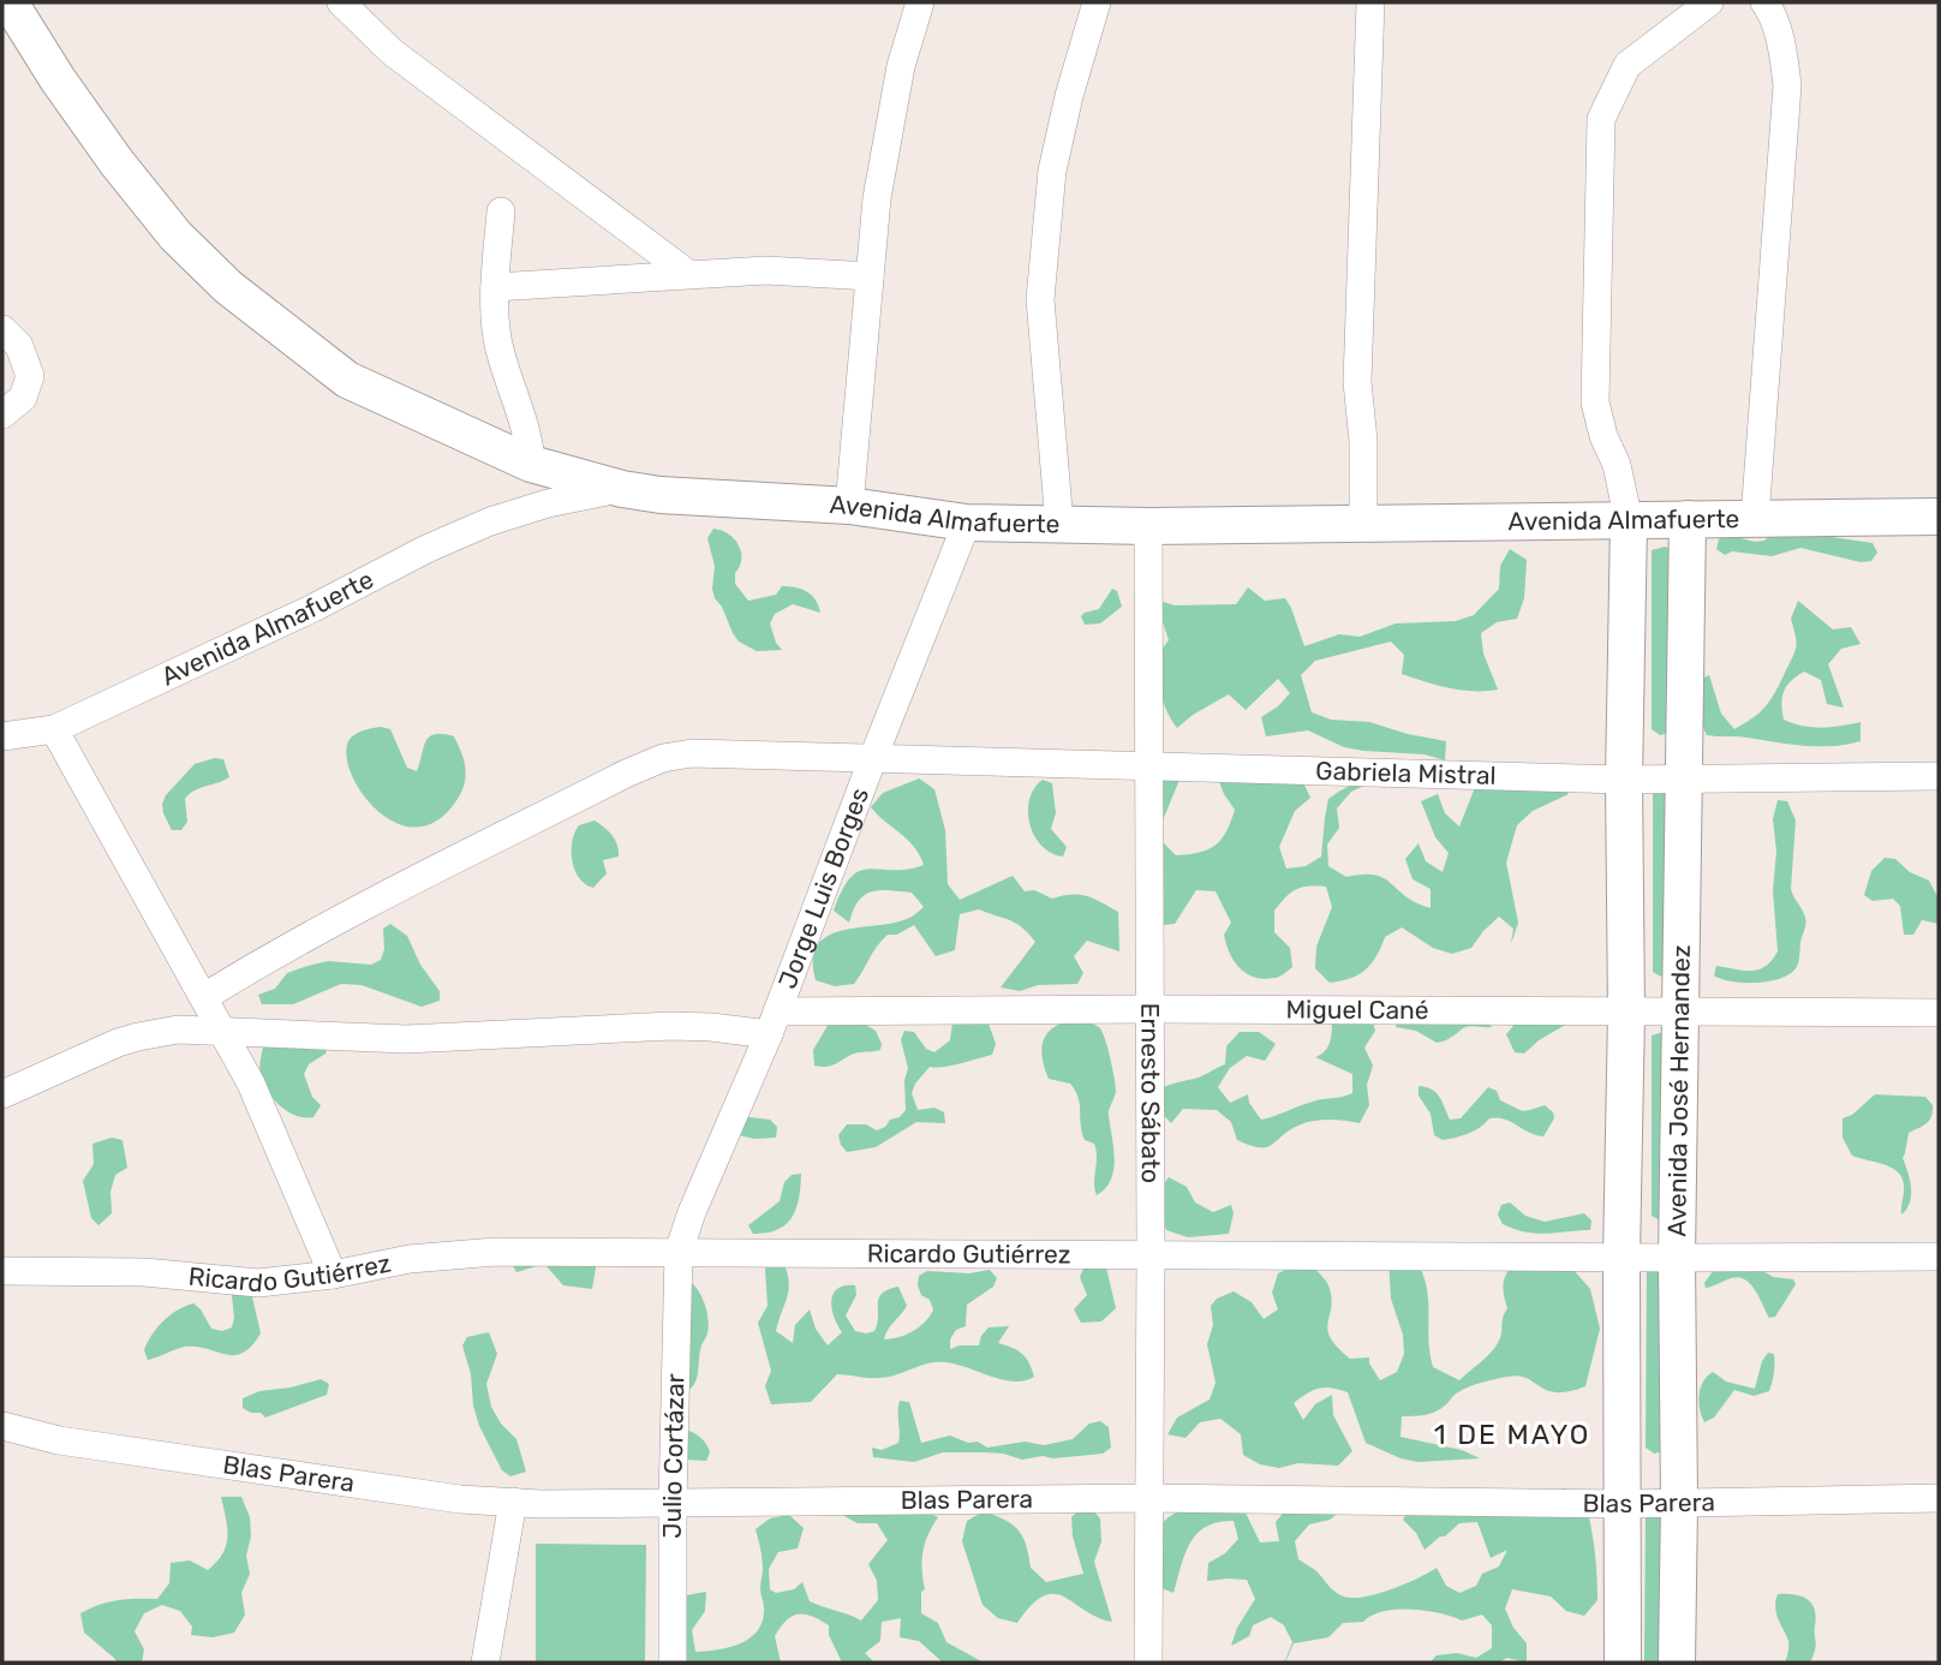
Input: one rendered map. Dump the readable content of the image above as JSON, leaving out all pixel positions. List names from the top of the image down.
{
  "streets": {
    "street": [
      "Avenida Almafuerte",
      "Gabriela Mistral",
      "Jorge Luis Borges",
      "Miguel Cané",
      "Avenida José Hernandez",
      "Ernesto Sábato",
      "Ricardo Gutiérrez",
      "Julio Cortázar",
      "Blas Parera"
    ]
  },
  "crossings": [
    ["Avenida Almafuerte", "Jorge Luis Borges"],
    ["Avenida Almafuerte", "Avenida José Hernandez"],
    ["Avenida Almafuerte", "Ernesto Sábato"],
    ["Gabriela Mistral", "Jorge Luis Borges"],
    ["Gabriela Mistral", "Avenida José Hernandez"],
    ["Gabriela Mistral", "Ernesto Sábato"],
    ["Jorge Luis Borges", "Miguel Cané"],
    ["Jorge Luis Borges", "Ricardo Gutiérrez"],
    ["Jorge Luis Borges", "Julio Cortázar"],
    ["Miguel Cané", "Avenida José Hernandez"],
    ["Miguel Cané", "Ernesto Sábato"],
    ["Avenida José Hernandez", "Ricardo Gutiérrez"],
    ["Avenida José Hernandez", "Blas Parera"],
    ["Ernesto Sábato", "Ricardo Gutiérrez"],
    ["Ernesto Sábato", "Blas Parera"],
    ["Ricardo Gutiérrez", "Julio Cortázar"],
    ["Julio Cortázar", "Blas Parera"]
  ],
  "districts": ["1 DE MAYO"]
}
